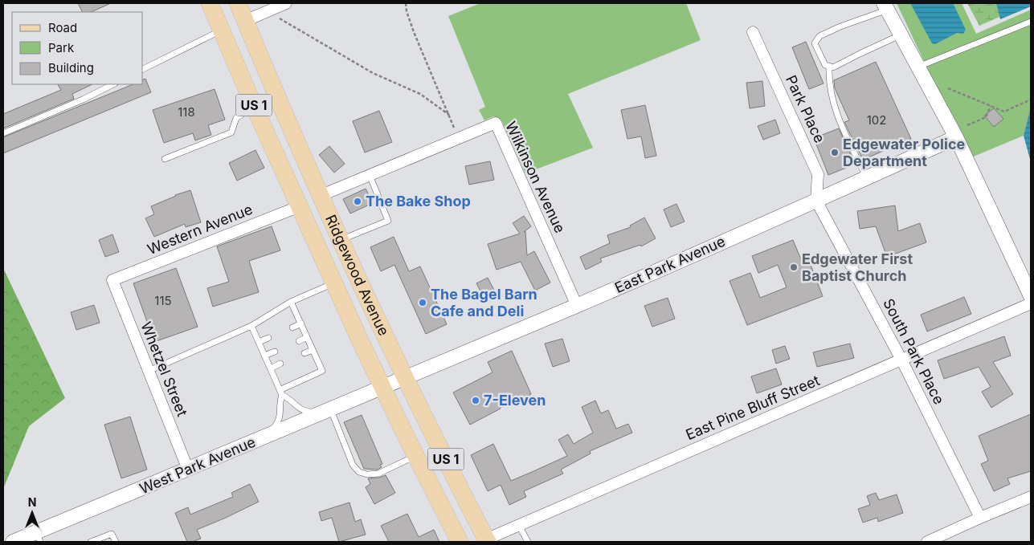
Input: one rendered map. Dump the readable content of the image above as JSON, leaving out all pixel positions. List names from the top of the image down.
{
  "streets": {
    "main road": ["US 1", "Ridgewood Avenue"],
    "street": [
      "Park Place",
      "Wilkinson Avenue",
      "Western Avenue",
      "East Park Avenue",
      "South Park Place",
      "Whetzel Street",
      "East Pine Bluff Street",
      "West Park Avenue"
    ]
  },
  "crossings": [
    ["Park Place", "East Park Avenue"],
    ["Park Place", "South Park Place"],
    ["Wilkinson Avenue", "East Park Avenue"],
    ["Wilkinson Avenue", "Ridgewood Avenue"],
    ["Western Avenue", "Ridgewood Avenue"],
    ["Western Avenue", "Whetzel Street"],
    ["East Park Avenue", "Ridgewood Avenue"],
    ["East Park Avenue", "South Park Place"],
    ["East Park Avenue", "West Park Avenue"],
    ["Ridgewood Avenue", "East Pine Bluff Street"],
    ["Ridgewood Avenue", "West Park Avenue"],
    ["South Park Place", "East Pine Bluff Street"],
    ["Whetzel Street", "West Park Avenue"]
  ],
  "places": [
    "Edgewater Police Department",
    "The Bake Shop",
    "Edgewater First Baptist Church",
    "The Bagel Barn Cafe and Deli",
    "7-Eleven"
  ],
  "house_numbers": ["118", "102", "115"],
  "legend": ["Road", "Park", "Building"],
  "north": "top"
}
